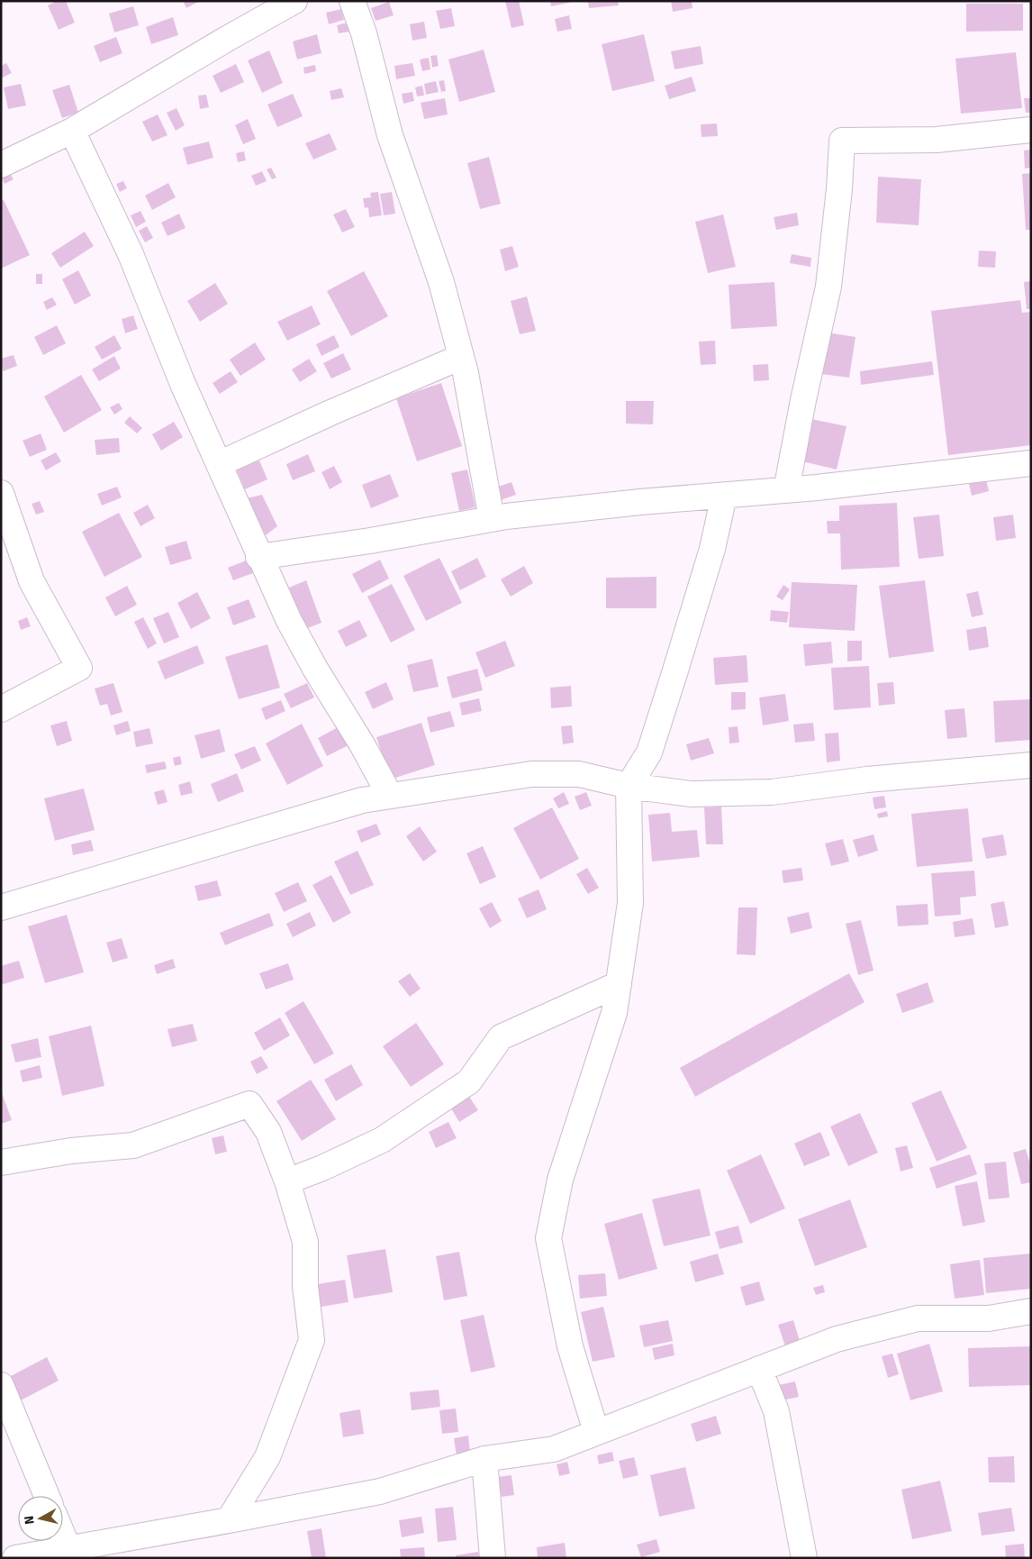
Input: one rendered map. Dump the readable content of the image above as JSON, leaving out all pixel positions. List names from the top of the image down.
{
  "north": "left"
}
